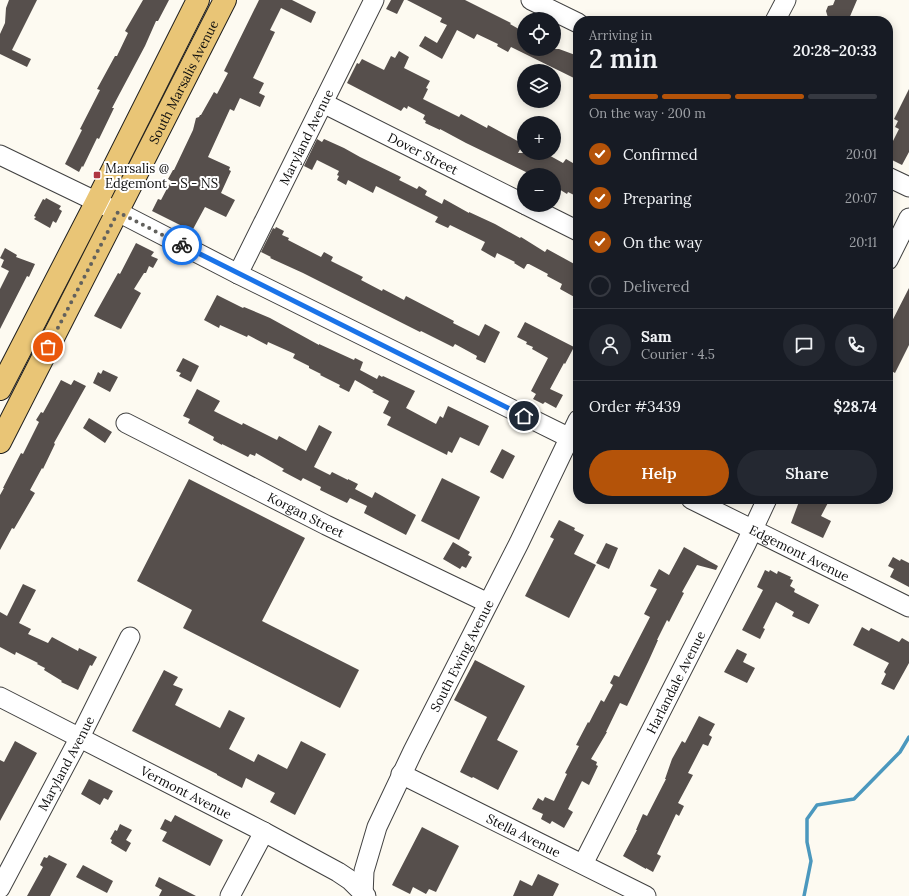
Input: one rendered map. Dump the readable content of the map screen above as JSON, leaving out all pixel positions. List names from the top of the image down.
{
  "streets": {
    "main road": ["South Marsalis Avenue"],
    "street": [
      "Maryland Avenue",
      "Dover Street",
      "Korgan Street",
      "Edgemont Avenue",
      "South Ewing Avenue",
      "Harlandale Avenue",
      "Vermont Avenue",
      "Stella Avenue"
    ]
  },
  "crossings": [
    ["Maryland Avenue", "Dover Street"],
    ["Maryland Avenue", "Vermont Avenue"],
    ["Korgan Street", "South Ewing Avenue"],
    ["Edgemont Avenue", "Harlandale Avenue"],
    ["South Ewing Avenue", "Vermont Avenue"],
    ["South Ewing Avenue", "Stella Avenue"],
    ["Harlandale Avenue", "Stella Avenue"]
  ],
  "places": {
    "transit": ["Marsalis @ Edgemont - S - NS"]
  },
  "page": {
    "map_buttons": ["+", "−"],
    "heading": ["2 min", "Arriving in", "20:28–20:33"],
    "panel": [
      "Sam",
      "Courier · 4.5",
      "Order #3439",
      "$28.74"
    ],
    "bar": "On the way · 200 m",
    "list": [
      ["Confirmed", "20:01"],
      ["Preparing", "20:07"],
      ["On the way", "20:11"],
      "Delivered"
    ],
    "buttons": ["Help", "Share"]
  }
}
